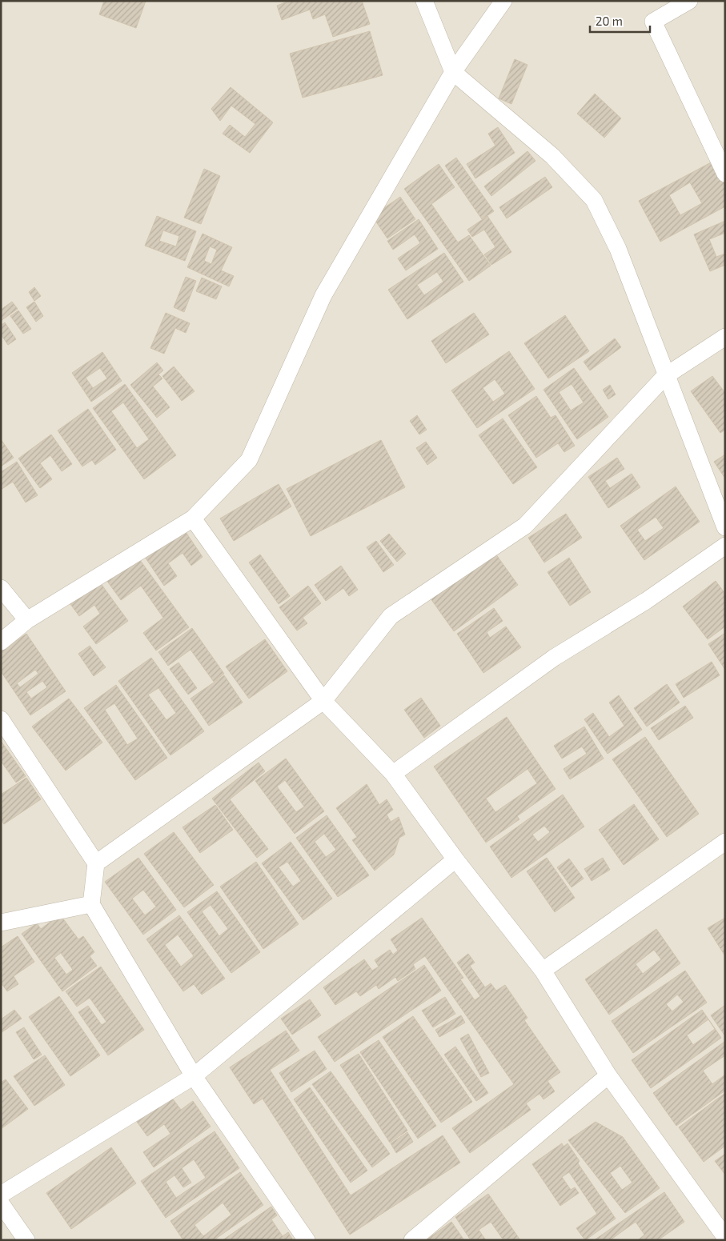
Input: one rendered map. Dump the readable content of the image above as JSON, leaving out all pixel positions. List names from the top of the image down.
{
  "scale_bar": "20 m"
}
